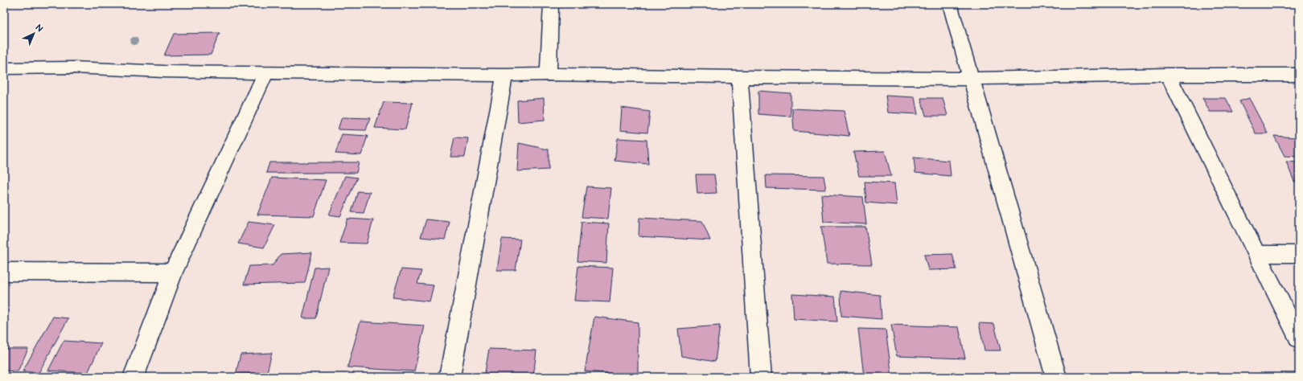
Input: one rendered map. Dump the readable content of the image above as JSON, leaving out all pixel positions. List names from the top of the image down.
{
  "north": "top right"
}
